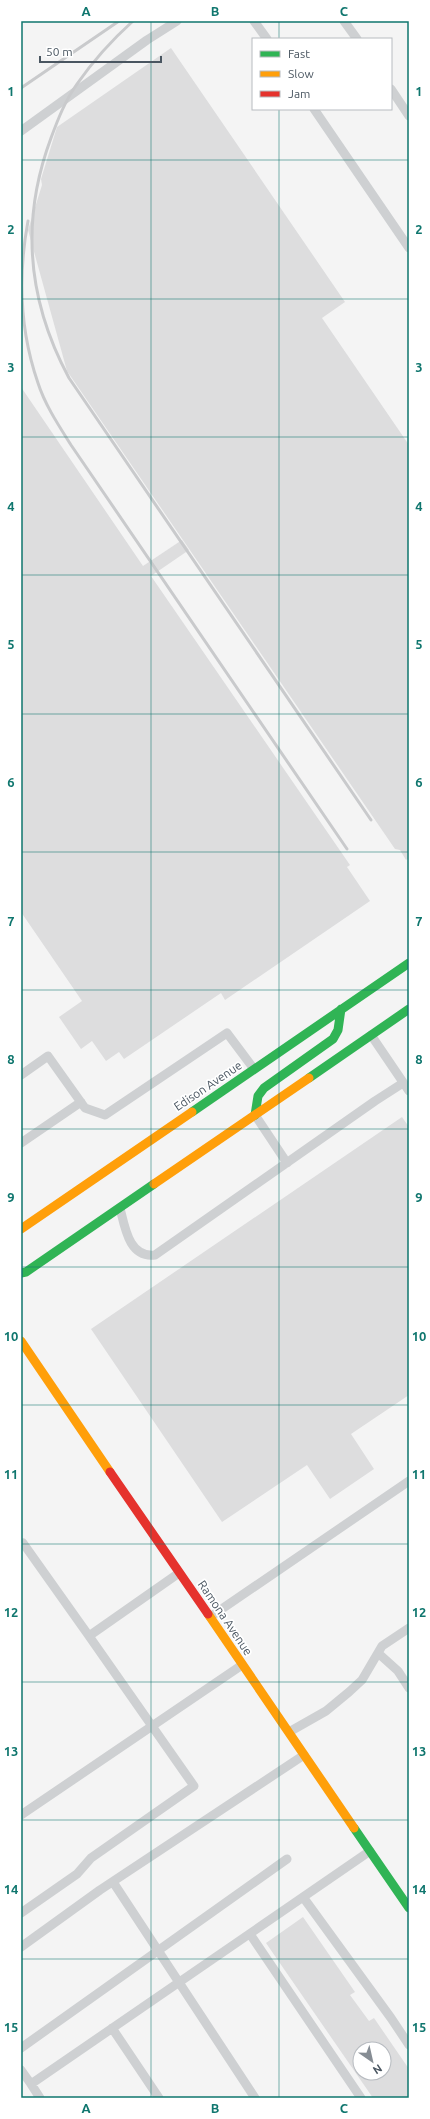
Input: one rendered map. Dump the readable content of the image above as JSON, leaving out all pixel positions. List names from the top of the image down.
{
  "streets": {
    "main road": ["Edison Avenue", "Ramona Avenue"]
  },
  "legend": ["Fast", "Slow", "Jam"],
  "scale_bar": "50 m",
  "north": "bottom right",
  "grid": {
    "columns": ["A", "B", "C"],
    "rows": [
      "1",
      "2",
      "3",
      "4",
      "5",
      "6",
      "7",
      "8",
      "9",
      "10",
      "11",
      "12",
      "13",
      "14",
      "15"
    ]
  }
}
